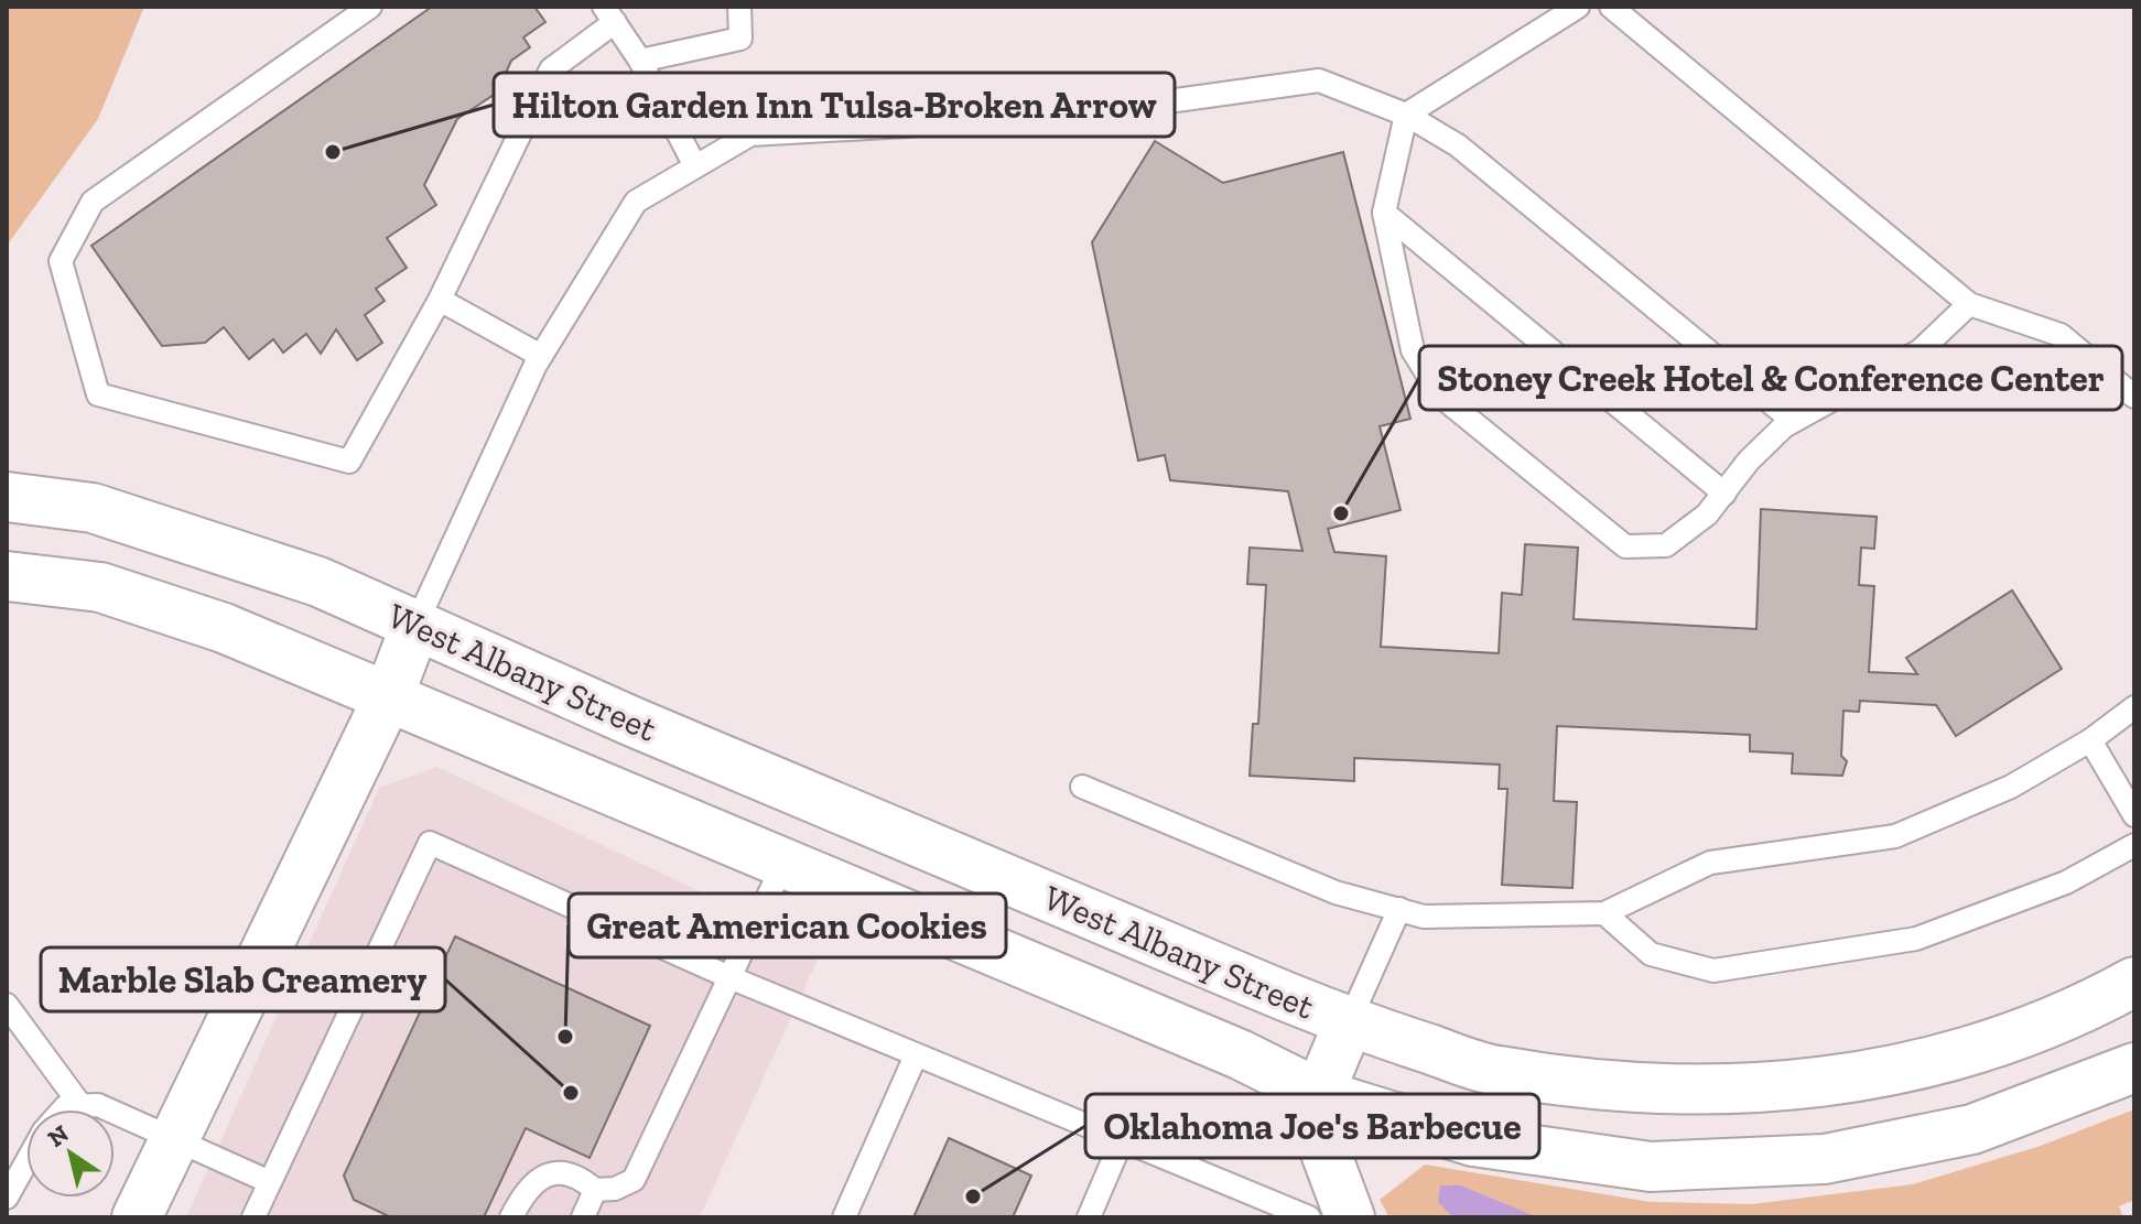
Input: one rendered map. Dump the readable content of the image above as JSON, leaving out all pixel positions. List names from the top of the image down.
{
  "streets": {
    "main road": ["West Albany Street"]
  },
  "places": [
    "Hilton Garden Inn Tulsa-Broken Arrow",
    "Stoney Creek Hotel & Conference Center",
    "Great American Cookies",
    "Marble Slab Creamery",
    "Oklahoma Joe's Barbecue"
  ],
  "north": "top left"
}
